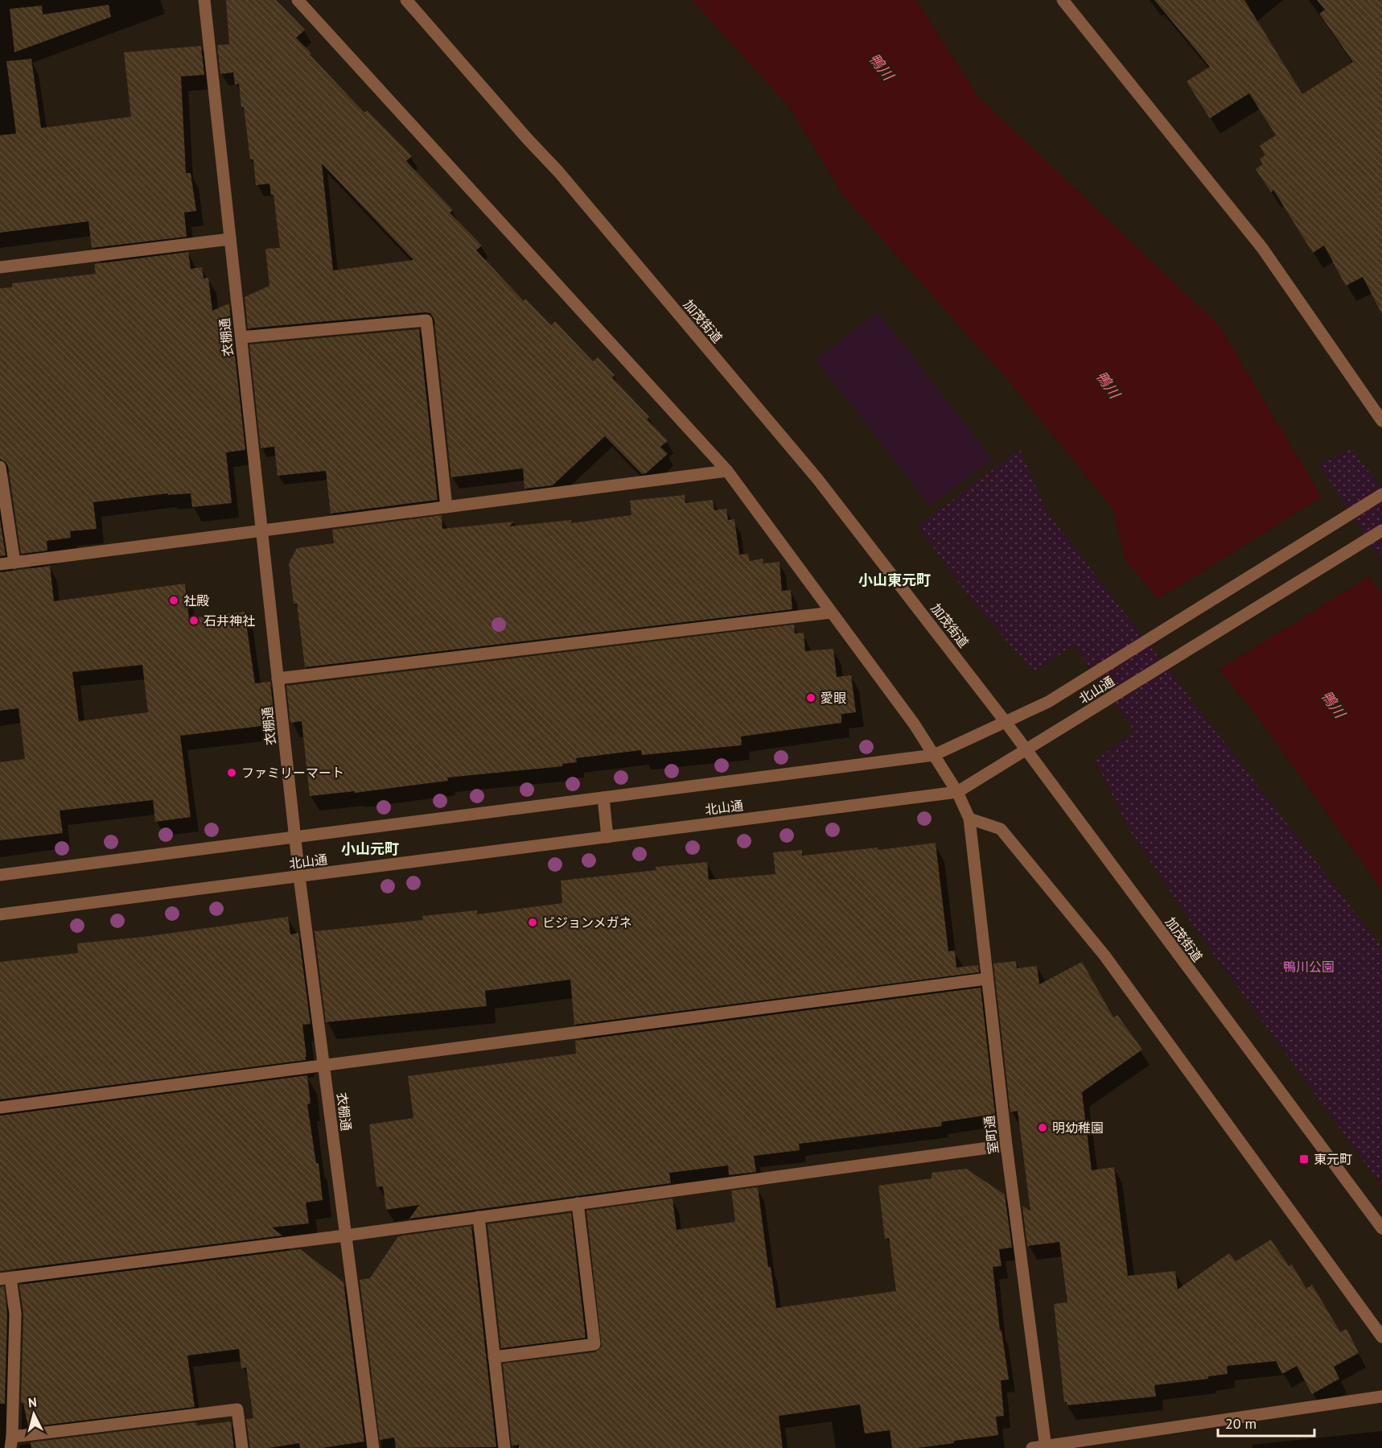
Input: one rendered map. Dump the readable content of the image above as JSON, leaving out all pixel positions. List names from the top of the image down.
{
  "streets": {
    "street": [
      "加茂街道",
      "衣棚通",
      "北山通",
      "室町通"
    ]
  },
  "crossings": [
    ["加茂街道", "北山通"],
    ["衣棚通", "北山通"],
    ["北山通", "室町通"]
  ],
  "districts": ["小山東元町", "小山元町"],
  "water": ["鴨川"],
  "parks": ["鴨川公園"],
  "places": {
    "other": [
      "社殿",
      "石井神社",
      "愛眼",
      "ファミリーマート",
      "ビジョンメガネ",
      "明幼稚園"
    ],
    "transit": ["東元町"]
  },
  "scale_bar": "20 m",
  "north": "top"
}
